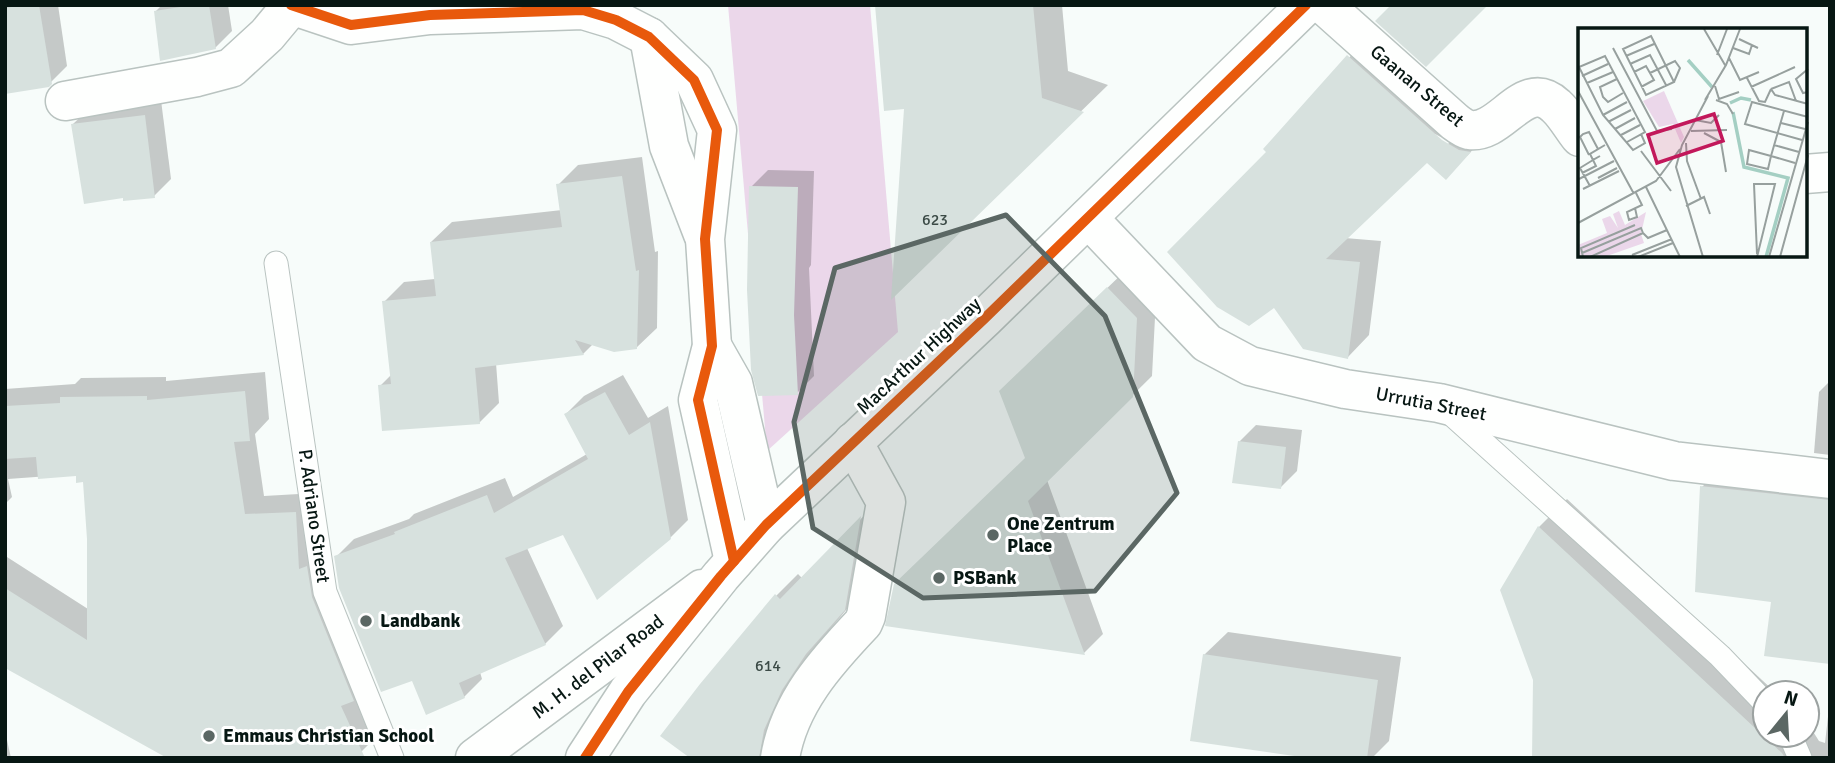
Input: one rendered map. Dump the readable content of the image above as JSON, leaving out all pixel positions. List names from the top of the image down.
{
  "streets": {
    "main road": [
      "Gaanan Street",
      "MacArthur Highway",
      "Urrutia Street",
      "M. H. del Pilar Road"
    ],
    "lane": ["P. Adriano Street"]
  },
  "crossings": [
    ["MacArthur Highway", "Urrutia Street"],
    ["MacArthur Highway", "M. H. del Pilar Road"]
  ],
  "places": [
    "One Zentrum Place",
    "PSBank",
    "Landbank",
    "Emmaus Christian School"
  ],
  "house_numbers": ["623", "614"],
  "north": "top"
}
